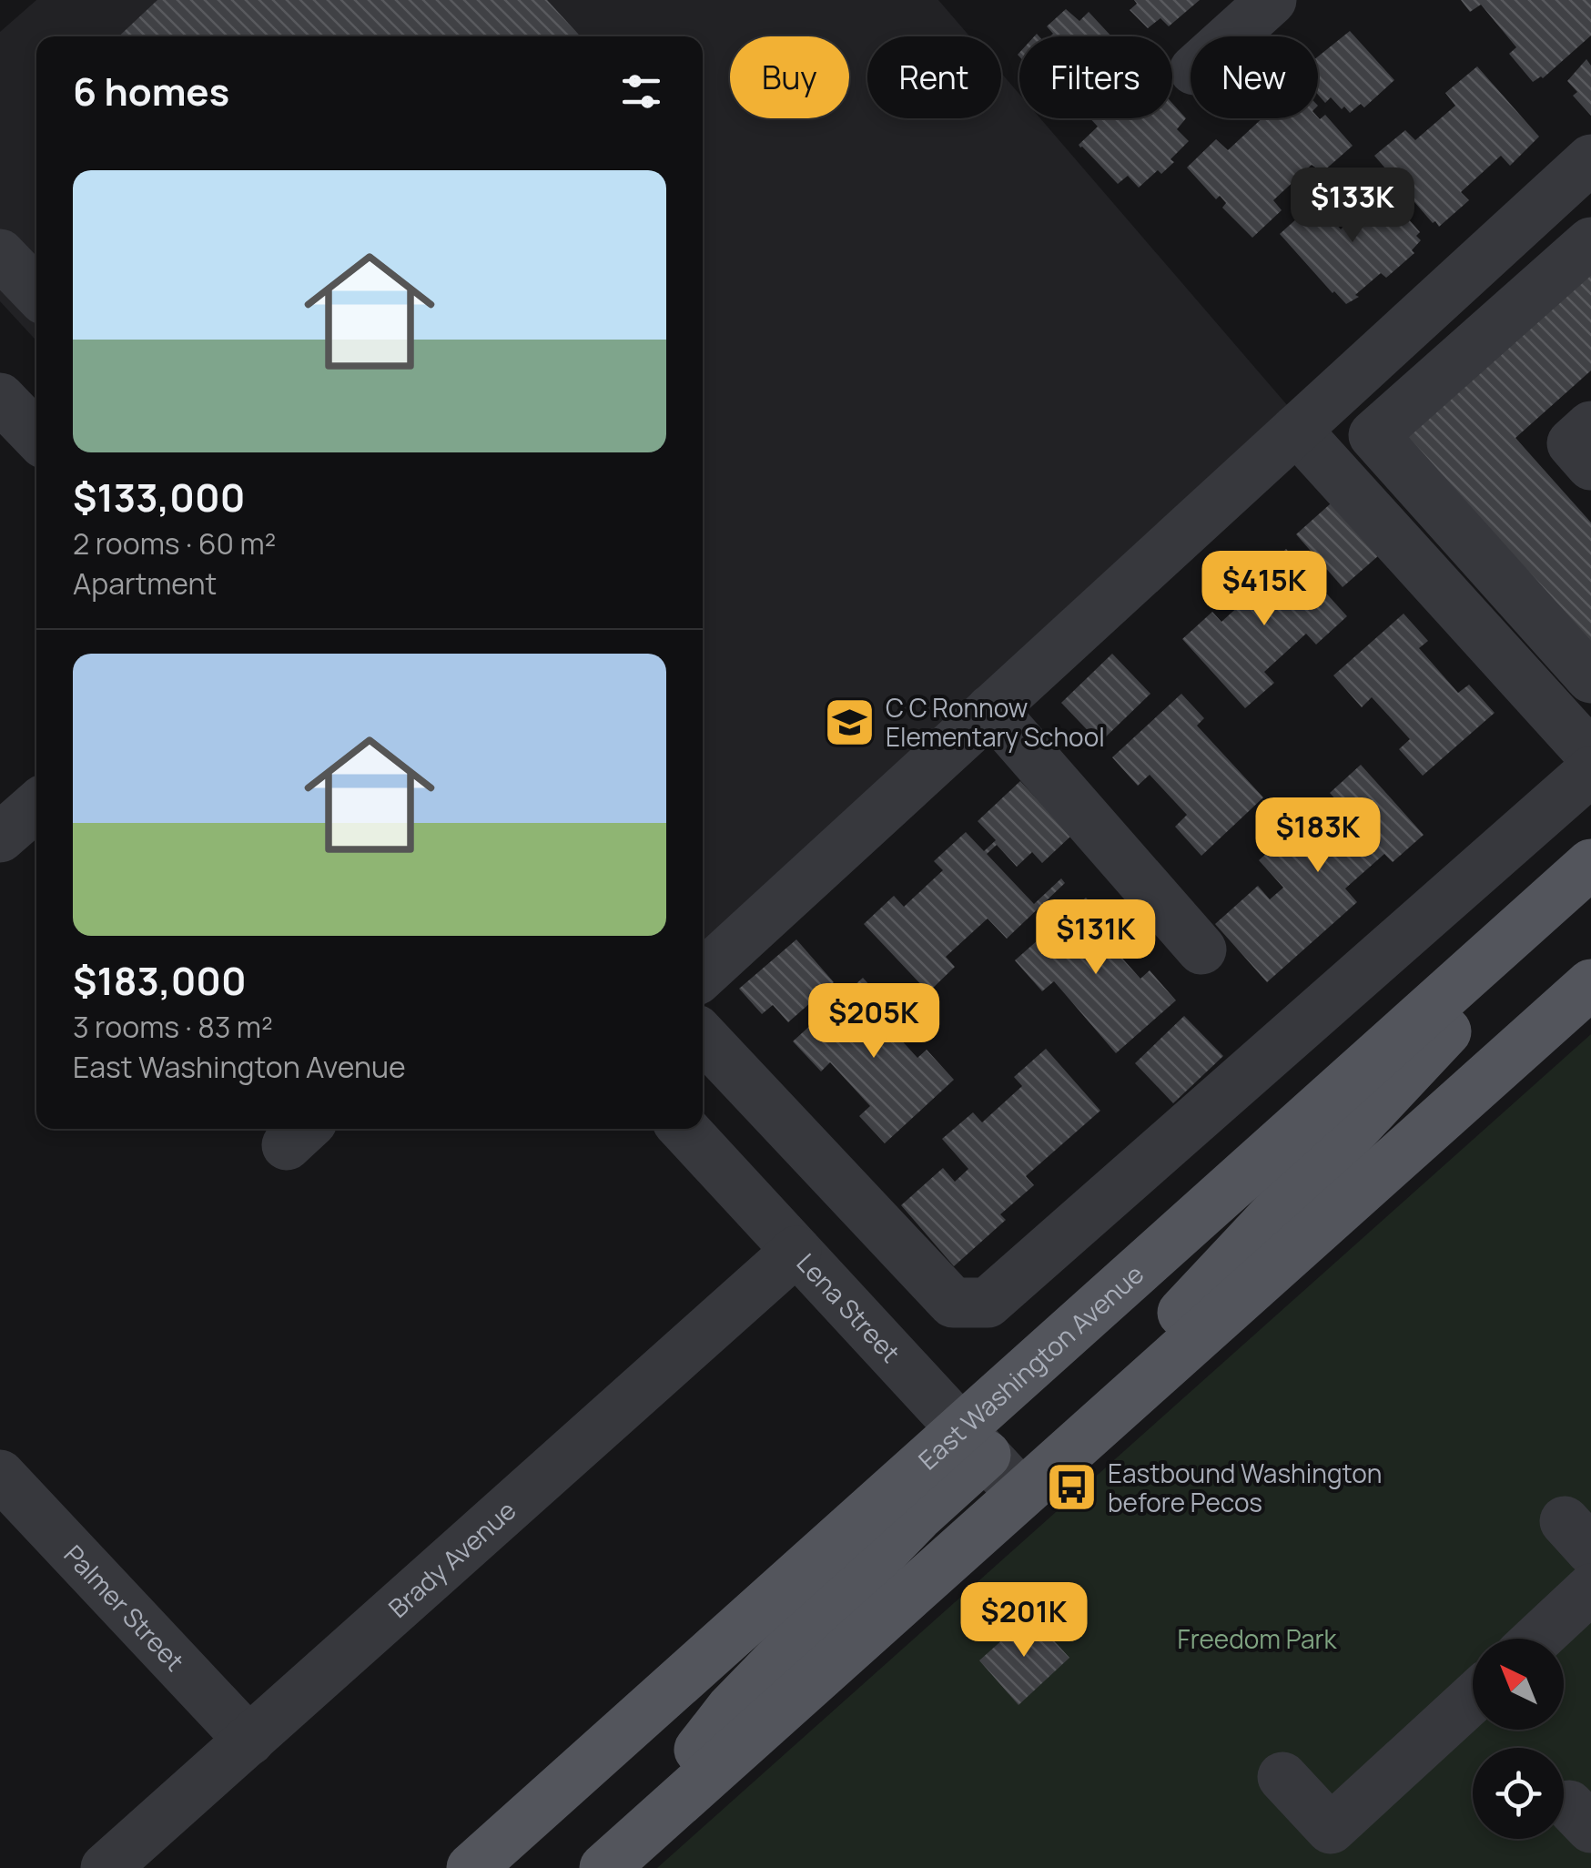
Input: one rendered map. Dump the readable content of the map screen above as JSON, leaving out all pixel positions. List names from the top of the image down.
{
  "streets": {
    "main road": ["East Washington Avenue"],
    "street": ["Lena Street", "Brady Avenue", "Palmer Street"]
  },
  "crossings": [
    ["Lena Street", "East Washington Avenue"],
    ["Lena Street", "Brady Avenue"],
    ["Brady Avenue", "Palmer Street"]
  ],
  "parks": ["Freedom Park"],
  "places": {
    "school or university": ["C C Ronnow Elementary School"],
    "bus stop": ["Eastbound Washington before Pecos"]
  },
  "north": "top left",
  "page": {
    "chip": [
      "Buy",
      "Rent",
      "Filters",
      "New"
    ],
    "heading": "6 homes",
    "list": [
      {
        "name": "$133,000",
        "note": "2 rooms · 60 m² · Apartment"
      },
      {
        "name": "$183,000",
        "note": "3 rooms · 83 m² · East Washington Avenue"
      }
    ],
    "price": [
      "$133K",
      "$415K",
      "$183K",
      "$131K",
      "$205K",
      "$201K"
    ]
  }
}
